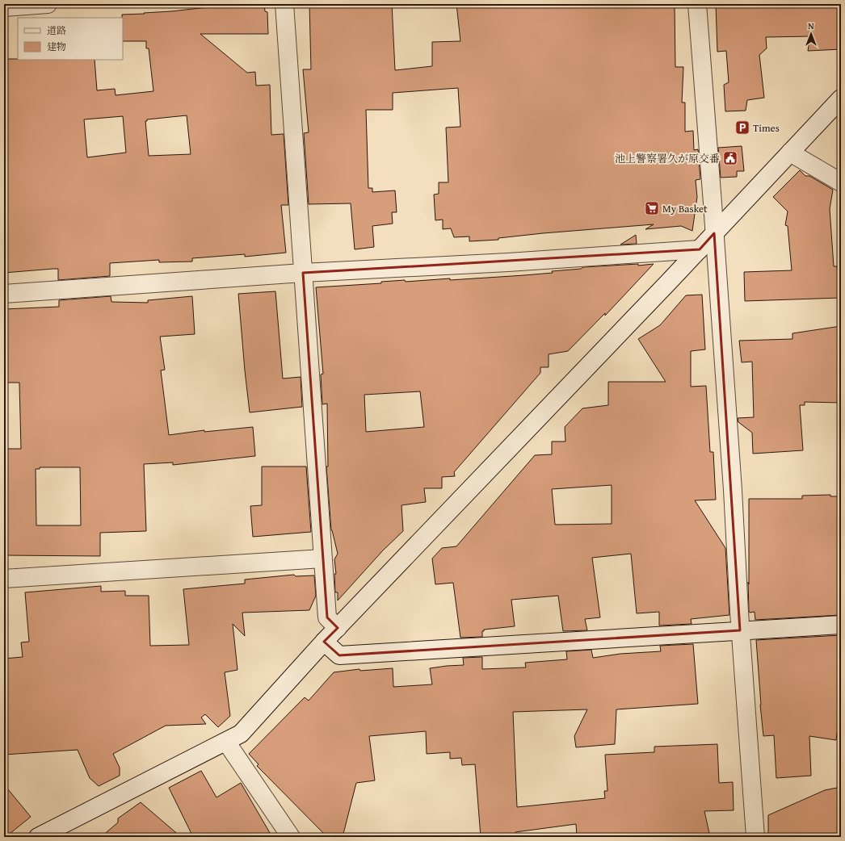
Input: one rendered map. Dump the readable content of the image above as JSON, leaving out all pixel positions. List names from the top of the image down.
{
  "places": {
    "parking": ["Times"],
    "public building": ["池上警察署久が原交番"],
    "supermarket": ["My Basket"]
  },
  "legend": ["道路", "建物"],
  "north": "top"
}
